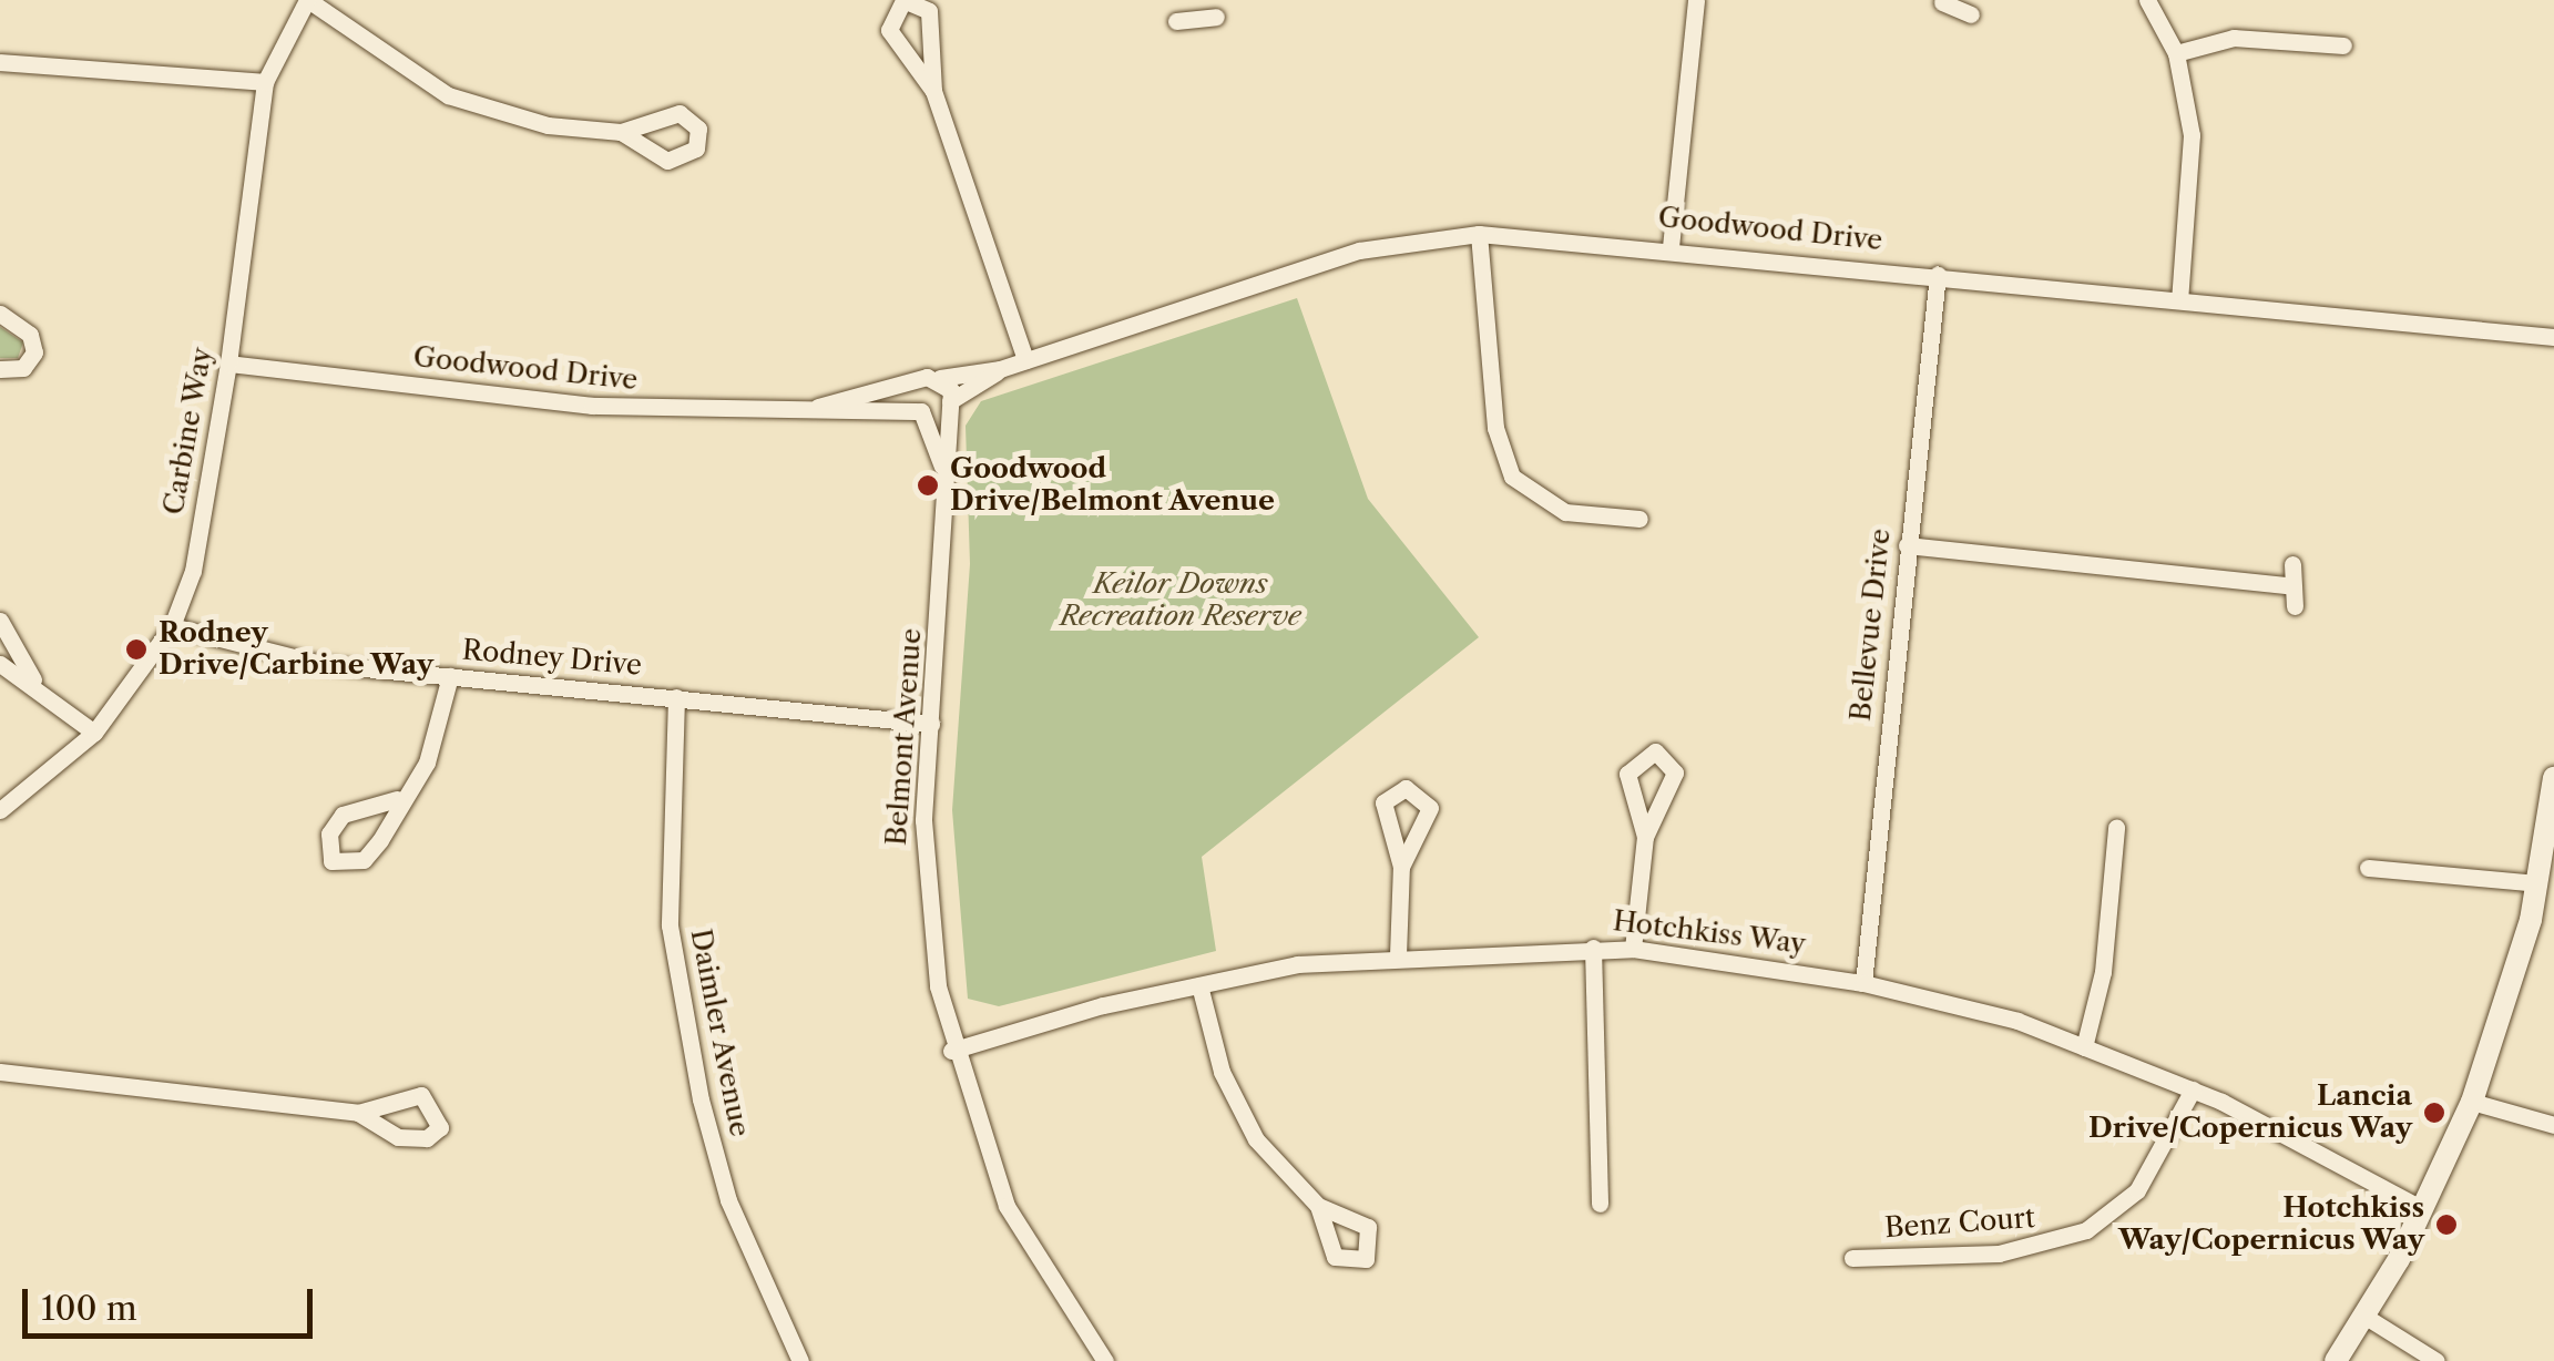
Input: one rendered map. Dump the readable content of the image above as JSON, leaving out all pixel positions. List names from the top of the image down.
{
  "streets": {
    "street": [
      "Goodwood Drive",
      "Carbine Way",
      "Bellevue Drive",
      "Rodney Drive",
      "Belmont Avenue",
      "Hotchkiss Way",
      "Daimler Avenue",
      "Benz Court"
    ]
  },
  "crossings": [
    ["Goodwood Drive", "Carbine Way"],
    ["Goodwood Drive", "Bellevue Drive"],
    ["Goodwood Drive", "Belmont Avenue"],
    ["Carbine Way", "Rodney Drive"],
    ["Bellevue Drive", "Hotchkiss Way"],
    ["Rodney Drive", "Belmont Avenue"],
    ["Rodney Drive", "Daimler Avenue"],
    ["Belmont Avenue", "Hotchkiss Way"],
    ["Hotchkiss Way", "Benz Court"]
  ],
  "parks": ["Keilor Downs Recreation Reserve"],
  "places": [
    "Goodwood Drive/Belmont Avenue",
    "Rodney Drive/Carbine Way",
    "Lancia Drive/Copernicus Way",
    "Hotchkiss Way/Copernicus Way"
  ],
  "scale_bar": "100 m"
}
